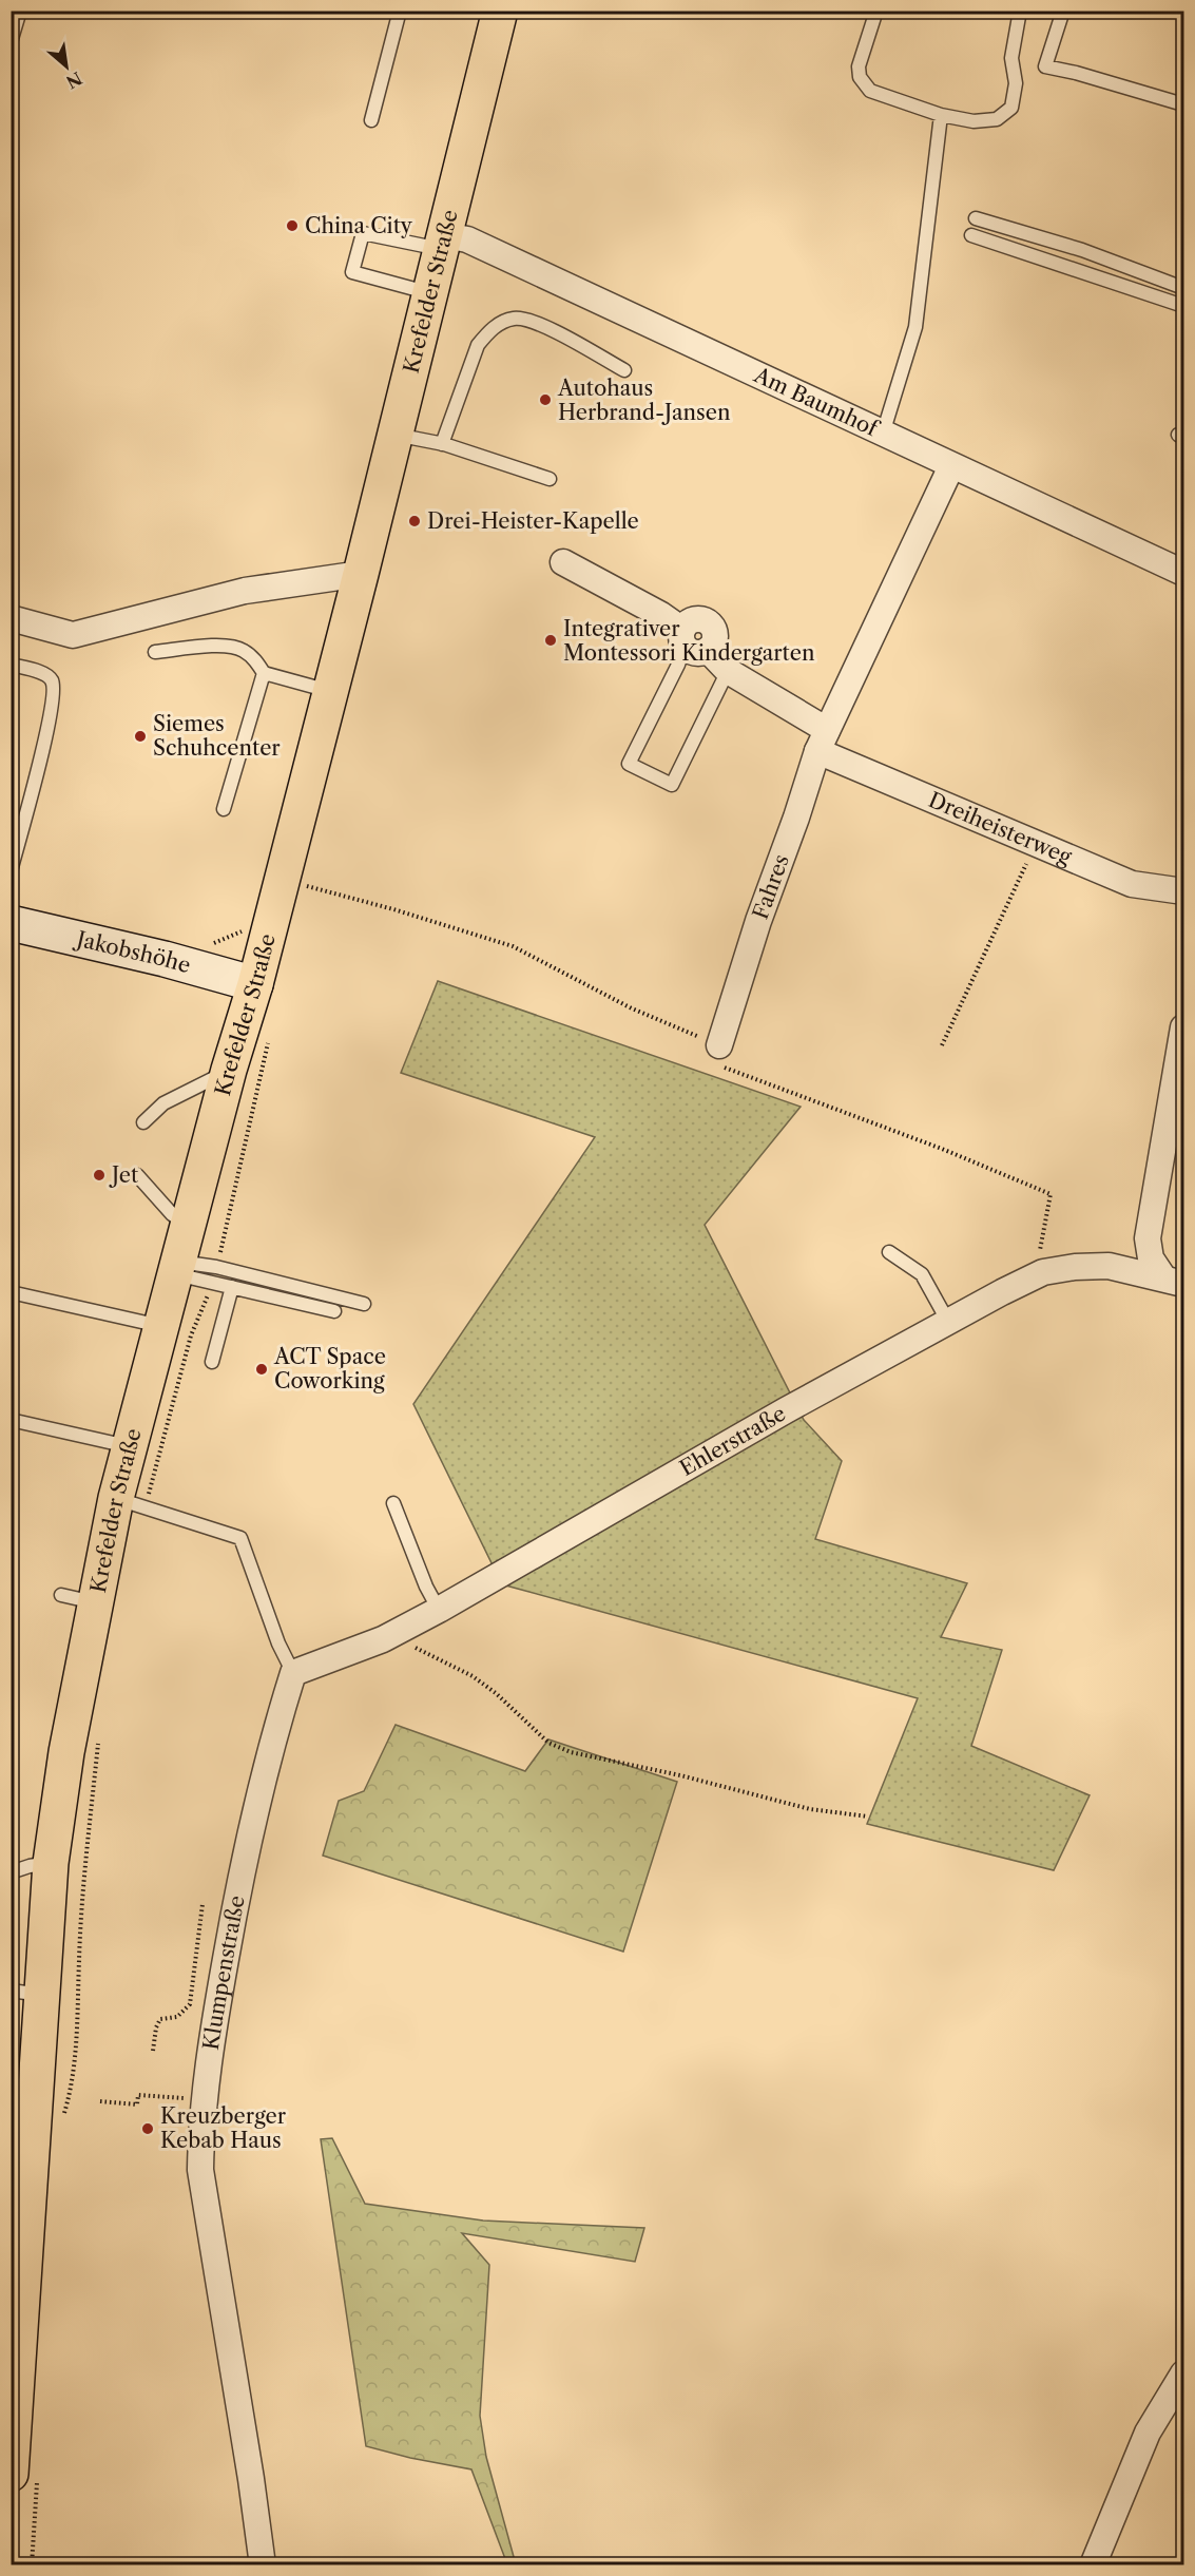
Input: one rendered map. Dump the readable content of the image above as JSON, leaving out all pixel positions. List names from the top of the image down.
{
  "streets": {
    "main road": ["Krefelder Straße"],
    "street": [
      "Am Baumhof",
      "Dreiheisterweg",
      "Fahres",
      "Jakobshöhe",
      "Ehlerstraße",
      "Klumpenstraße"
    ]
  },
  "crossings": [
    ["Krefelder Straße", "Am Baumhof"],
    ["Krefelder Straße", "Jakobshöhe"],
    ["Am Baumhof", "Fahres"],
    ["Dreiheisterweg", "Fahres"],
    ["Ehlerstraße", "Klumpenstraße"]
  ],
  "places": [
    "China City",
    "Autohaus Herbrand-Jansen",
    "Drei-Heister-Kapelle",
    "Integrativer Montessori Kindergarten",
    "Siemes Schuhcenter",
    "Jet",
    "ACT Space Coworking",
    "Kreuzberger Kebab Haus"
  ],
  "north": "bottom right"
}
